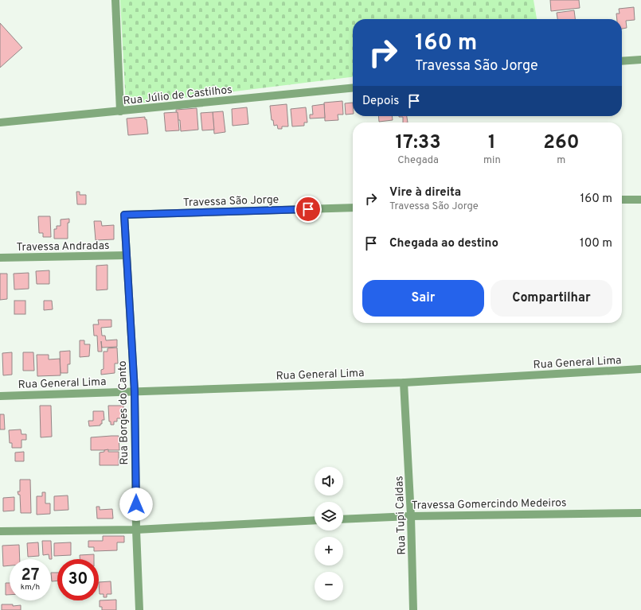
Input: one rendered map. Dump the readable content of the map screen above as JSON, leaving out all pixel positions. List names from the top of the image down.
{
  "streets": {
    "street": [
      "Rua Júlio de Castilhos",
      "Travessa São Jorge",
      "Travessa Andradas",
      "Rua General Lima",
      "Rua Borges do Canto",
      "Travessa Gomercindo Medeiros",
      "Rua Tupi Caldas"
    ]
  },
  "crossings": [
    ["Travessa São Jorge", "Rua Borges do Canto"],
    ["Travessa Andradas", "Rua Borges do Canto"],
    ["Rua General Lima", "Rua Borges do Canto"],
    ["Rua General Lima", "Rua Tupi Caldas"],
    ["Travessa Gomercindo Medeiros", "Rua Tupi Caldas"]
  ],
  "page": {
    "turn": ["160 m", "Travessa São Jorge"],
    "then": "Depois",
    "eta": [
      "17:33",
      "Chegada",
      "1",
      "min",
      "260",
      "m"
    ],
    "list": [
      {
        "name": "Vire à direita",
        "note": "Travessa São Jorge",
        "value": "160 m"
      },
      {
        "name": "Chegada ao destino",
        "value": "100 m"
      }
    ],
    "buttons": ["Sair", "Compartilhar"],
    "map_buttons": ["+", "−"],
    "speed": "27 km/h",
    "limit": "30"
  }
}
